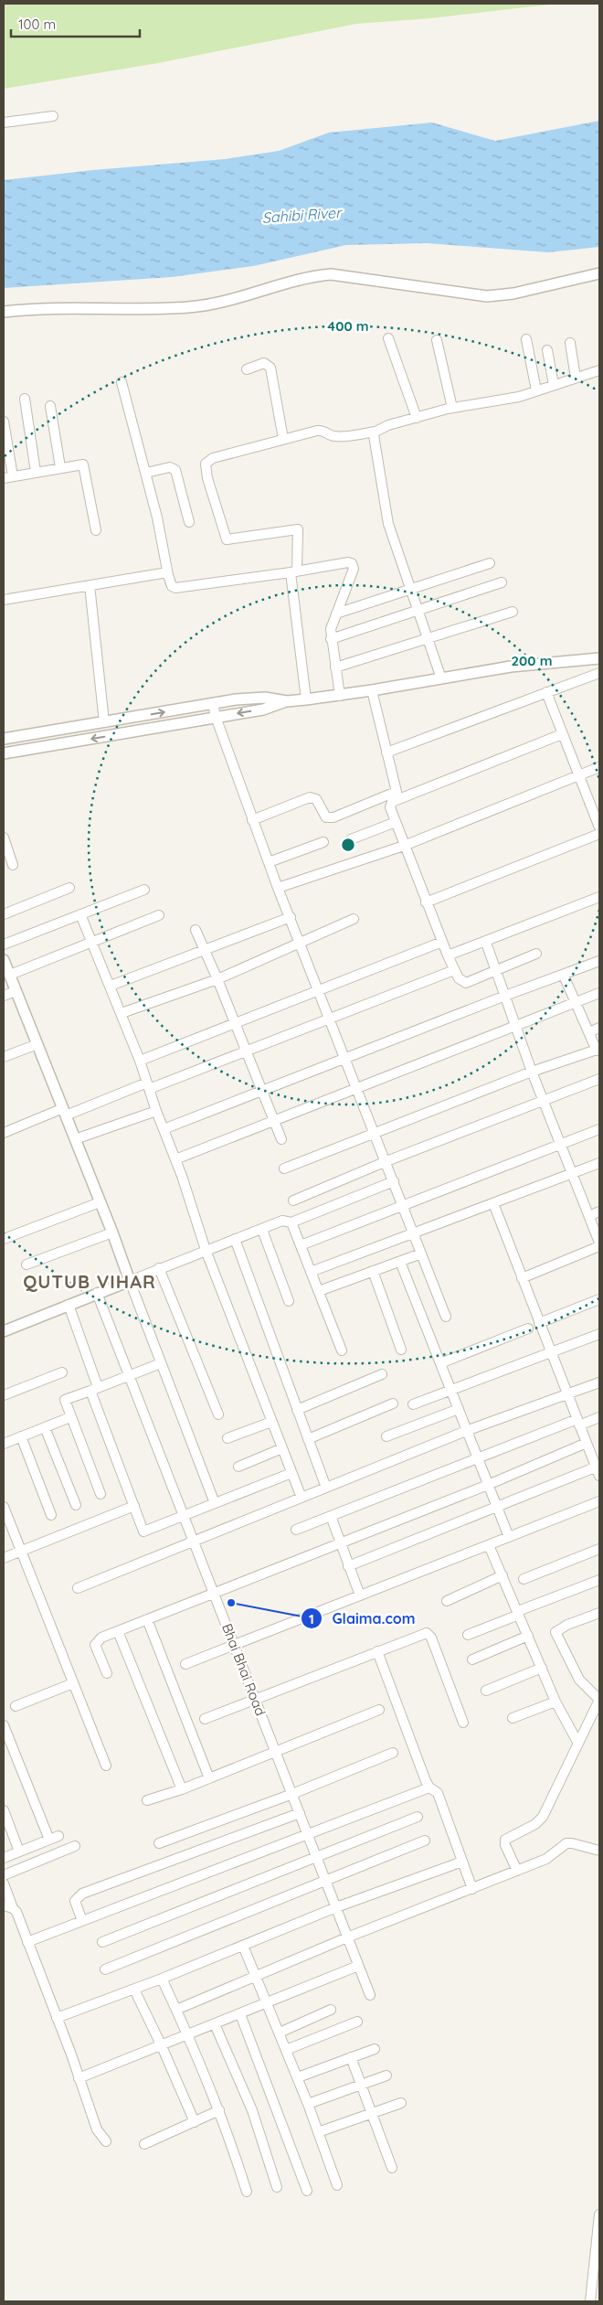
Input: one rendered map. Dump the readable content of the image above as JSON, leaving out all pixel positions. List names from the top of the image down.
{
  "streets": {
    "street": ["Bhai Bhai Road"]
  },
  "districts": ["QUTUB VIHAR"],
  "water": ["Sahibi River"],
  "places": ["Glaima.com"],
  "scale_bar": "100 m",
  "rings": ["400 m", "200 m"]
}
